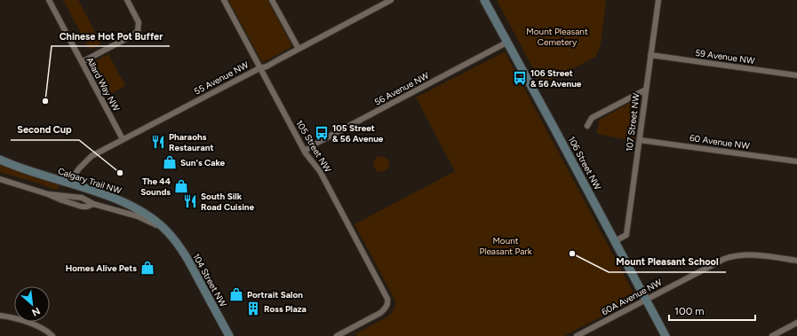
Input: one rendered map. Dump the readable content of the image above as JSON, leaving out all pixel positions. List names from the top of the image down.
{
  "streets": {
    "street": [
      "59 Avenue NW",
      "55 Avenue NW",
      "Allard Way NW",
      "56 Avenue NW",
      "107 Street NW",
      "60 Avenue NW",
      "105 Street NW",
      "106 Street NW",
      "Calgary Trail NW",
      "104 Street NW",
      "60A Avenue NW"
    ]
  },
  "crossings": [
    ["59 Avenue NW", "107 Street NW"],
    ["55 Avenue NW", "Allard Way NW"],
    ["55 Avenue NW", "105 Street NW"],
    ["55 Avenue NW", "Calgary Trail NW"],
    ["56 Avenue NW", "105 Street NW"],
    ["56 Avenue NW", "106 Street NW"],
    ["107 Street NW", "60 Avenue NW"],
    ["107 Street NW", "106 Street NW"],
    ["106 Street NW", "60A Avenue NW"],
    ["Calgary Trail NW", "104 Street NW"]
  ],
  "parks": ["Mount Pleasant Cemetery", "Mount Pleasant Park"],
  "places": {
    "bus stop": ["106 Street & 56 Avenue", "105 Street & 56 Avenue"],
    "other": ["Chinese Hot Pot Buffer", "Second Cup", "Mount Pleasant School"],
    "restaurant": ["Pharaohs Restaurant", "South Silk Road Cuisine"],
    "shop": [
      "Sun's Cake",
      "The 44 Sounds",
      "Homes Alive Pets",
      "Portrait Salon"
    ],
    "building": ["Ross Plaza"]
  },
  "scale_bar": "100 m",
  "north": "bottom right"
}
